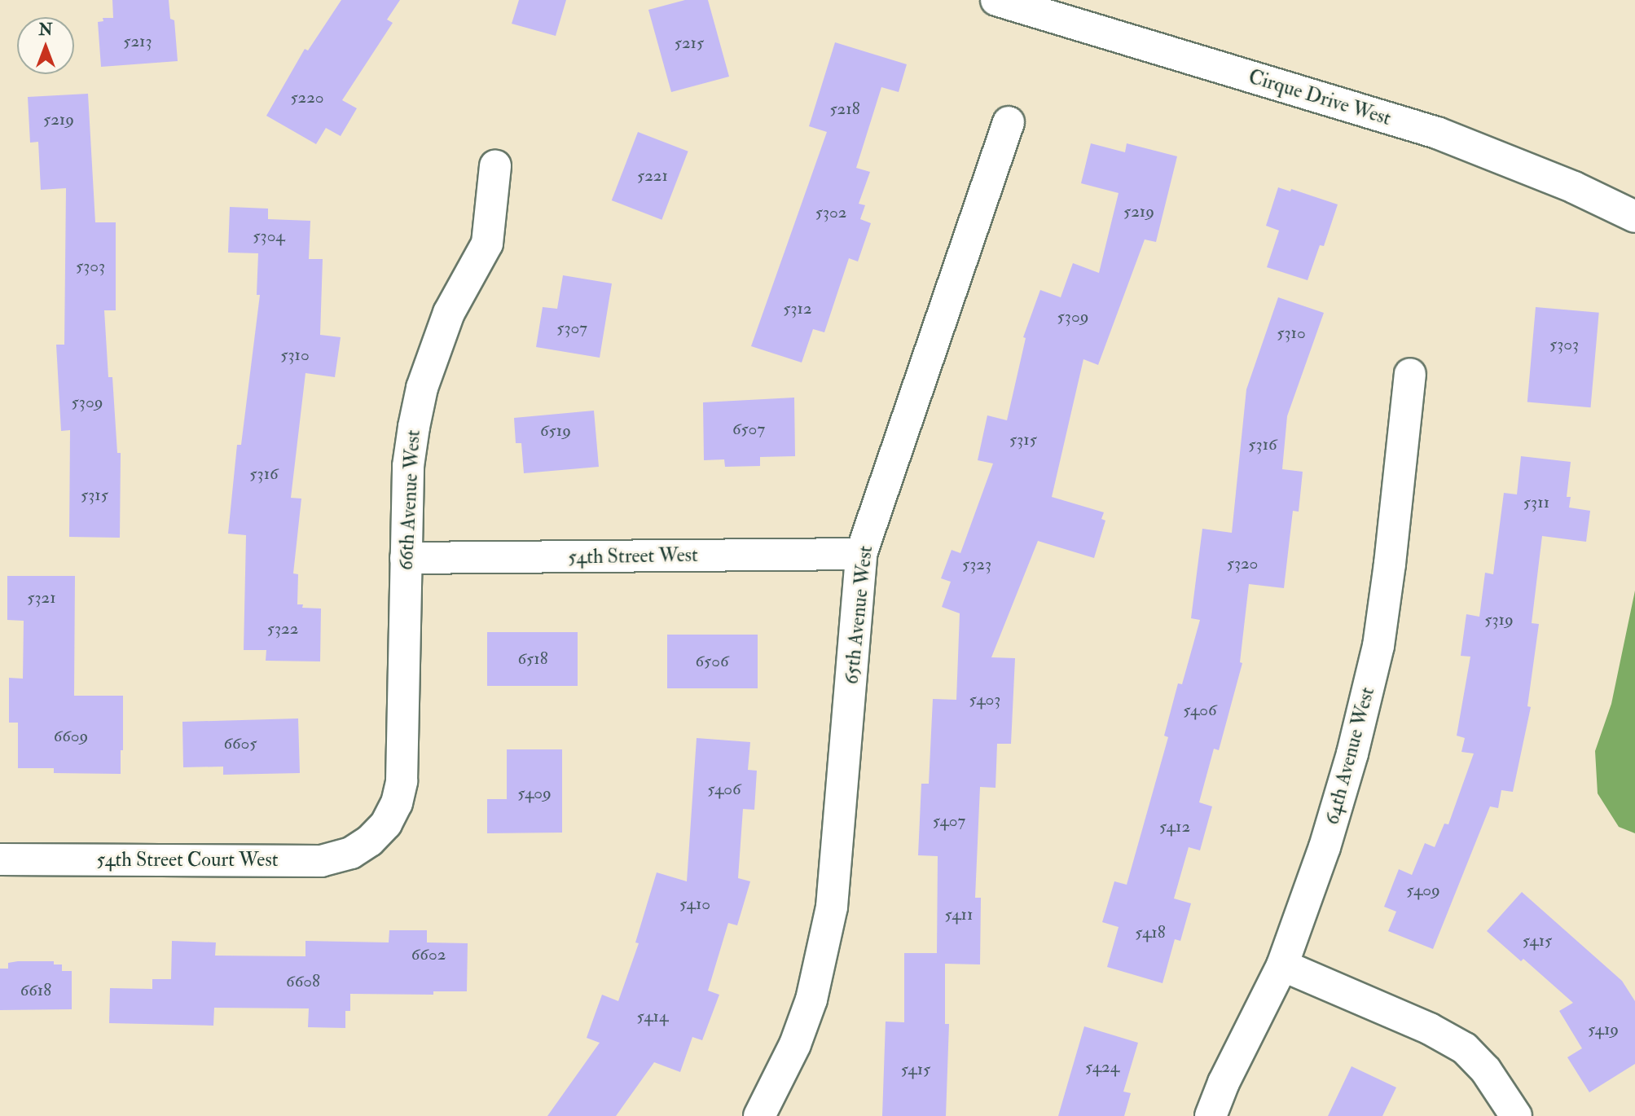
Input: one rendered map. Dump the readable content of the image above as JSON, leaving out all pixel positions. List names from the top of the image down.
{
  "streets": {
    "street": [
      "Cirque Drive West",
      "66th Avenue West",
      "54th Street West",
      "65th Avenue West",
      "64th Avenue West",
      "54th Street Court West"
    ]
  },
  "crossings": [
    ["66th Avenue West", "54th Street West"],
    ["66th Avenue West", "54th Street Court West"],
    ["54th Street West", "65th Avenue West"]
  ],
  "house_numbers": [
    "5213",
    "5215",
    "5220",
    "5218",
    "5219",
    "5221",
    "5219",
    "5302",
    "5304",
    "5303",
    "5312",
    "5309",
    "5307",
    "5310",
    "5303",
    "5310",
    "5309",
    "6507",
    "6519",
    "5315",
    "5316",
    "5316",
    "5315",
    "5311",
    "5320",
    "5323",
    "5321",
    "5319",
    "5322",
    "6518",
    "6506",
    "5403",
    "5406",
    "6609",
    "6605",
    "5406",
    "5409",
    "5407",
    "5412",
    "5409",
    "5410",
    "5411",
    "5418",
    "5415",
    "6602",
    "6608",
    "6618",
    "5414",
    "5419",
    "5424",
    "5415"
  ],
  "north": "top"
}
